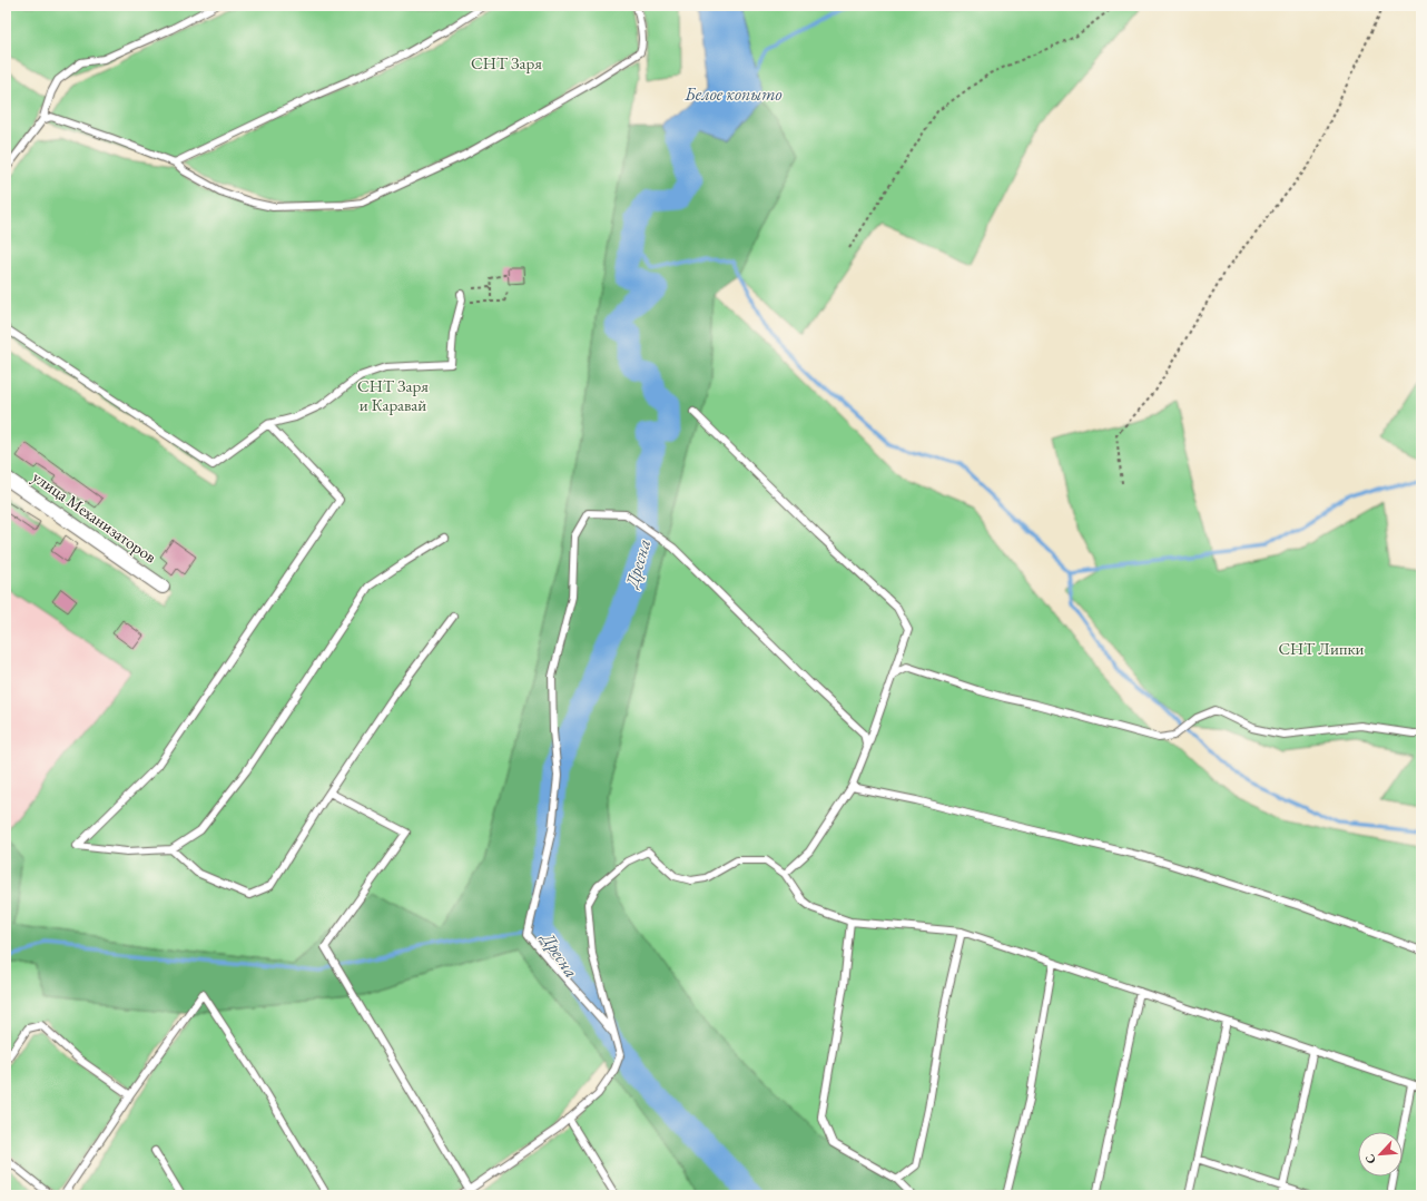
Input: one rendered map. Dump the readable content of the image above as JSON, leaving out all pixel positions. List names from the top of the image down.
{
  "streets": {
    "street": ["улица Механизаторов"]
  },
  "water": ["Белое копыто", "Дресна"],
  "parks": ["СНТ Заря", "СНТ Заря и Каравай", "СНТ Липки"],
  "north": "bottom left"
}
